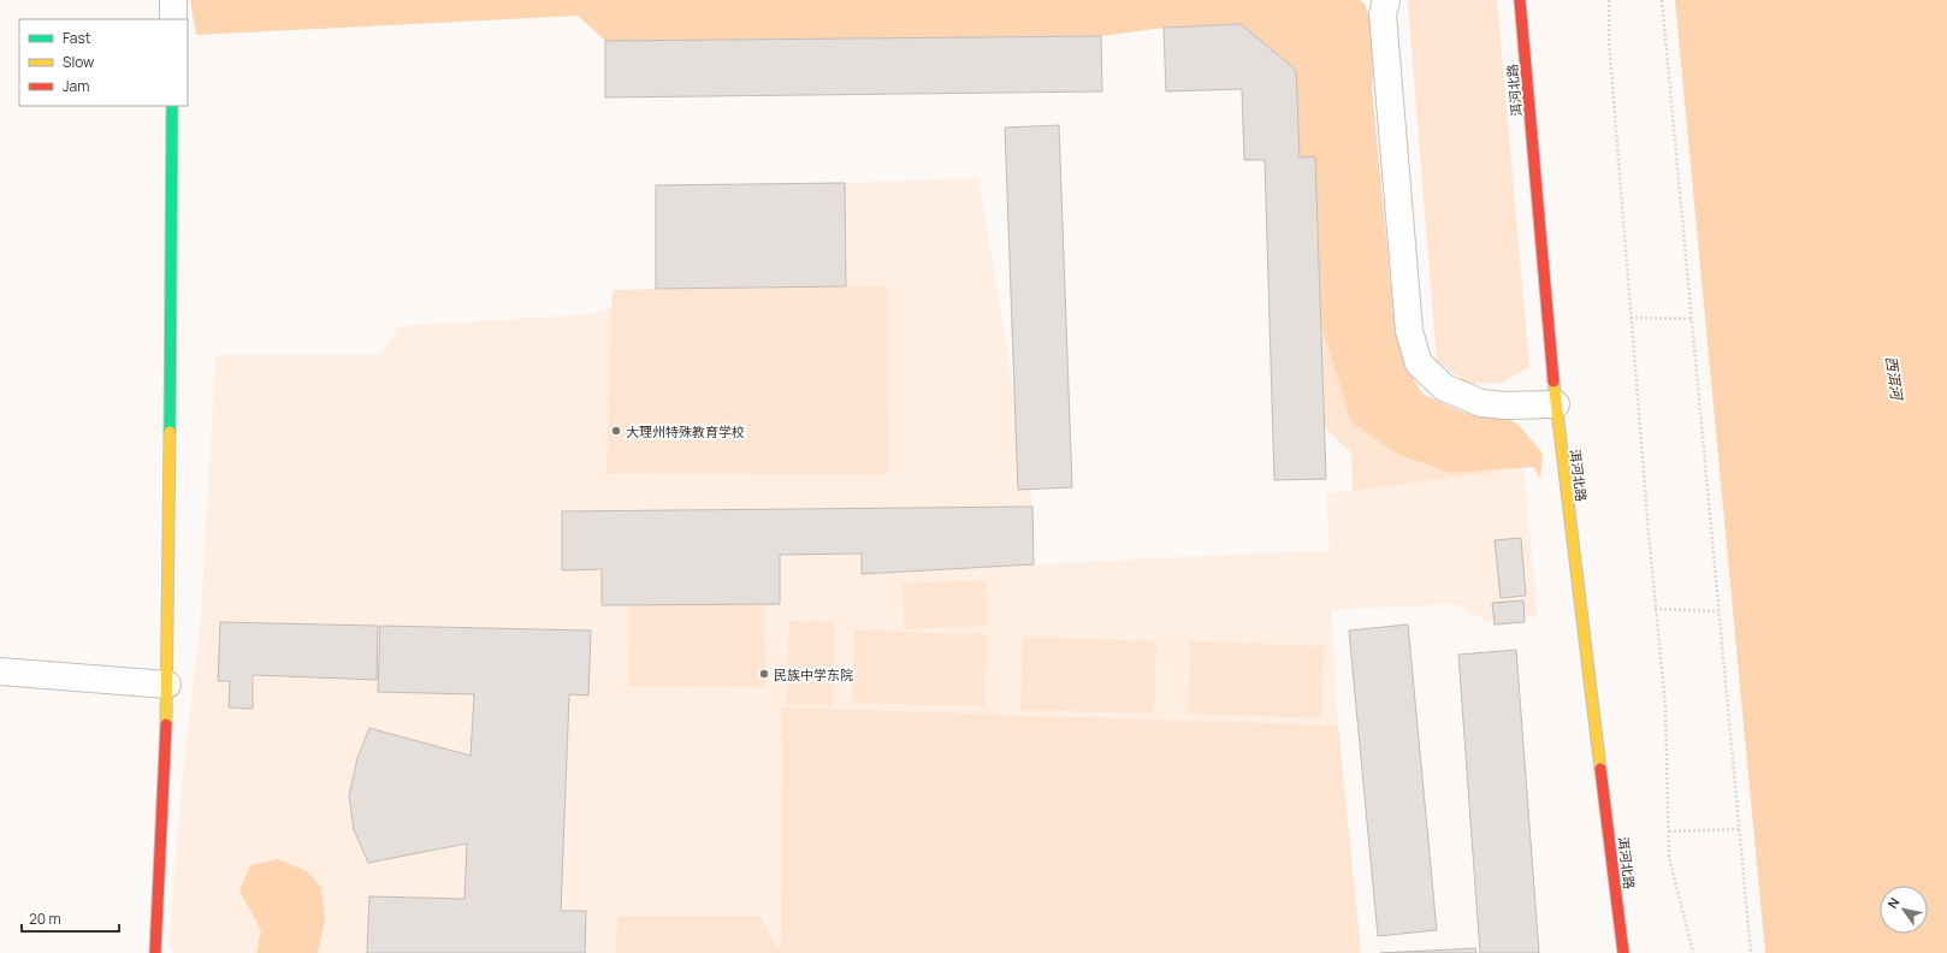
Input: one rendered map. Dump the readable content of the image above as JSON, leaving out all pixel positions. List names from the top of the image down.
{
  "streets": {
    "street": ["洱河北路"]
  },
  "water": ["西洱河"],
  "places": ["大理州特殊教育学校", "民族中学东院"],
  "legend": ["Fast", "Slow", "Jam"],
  "scale_bar": "20 m",
  "north": "top left"
}
